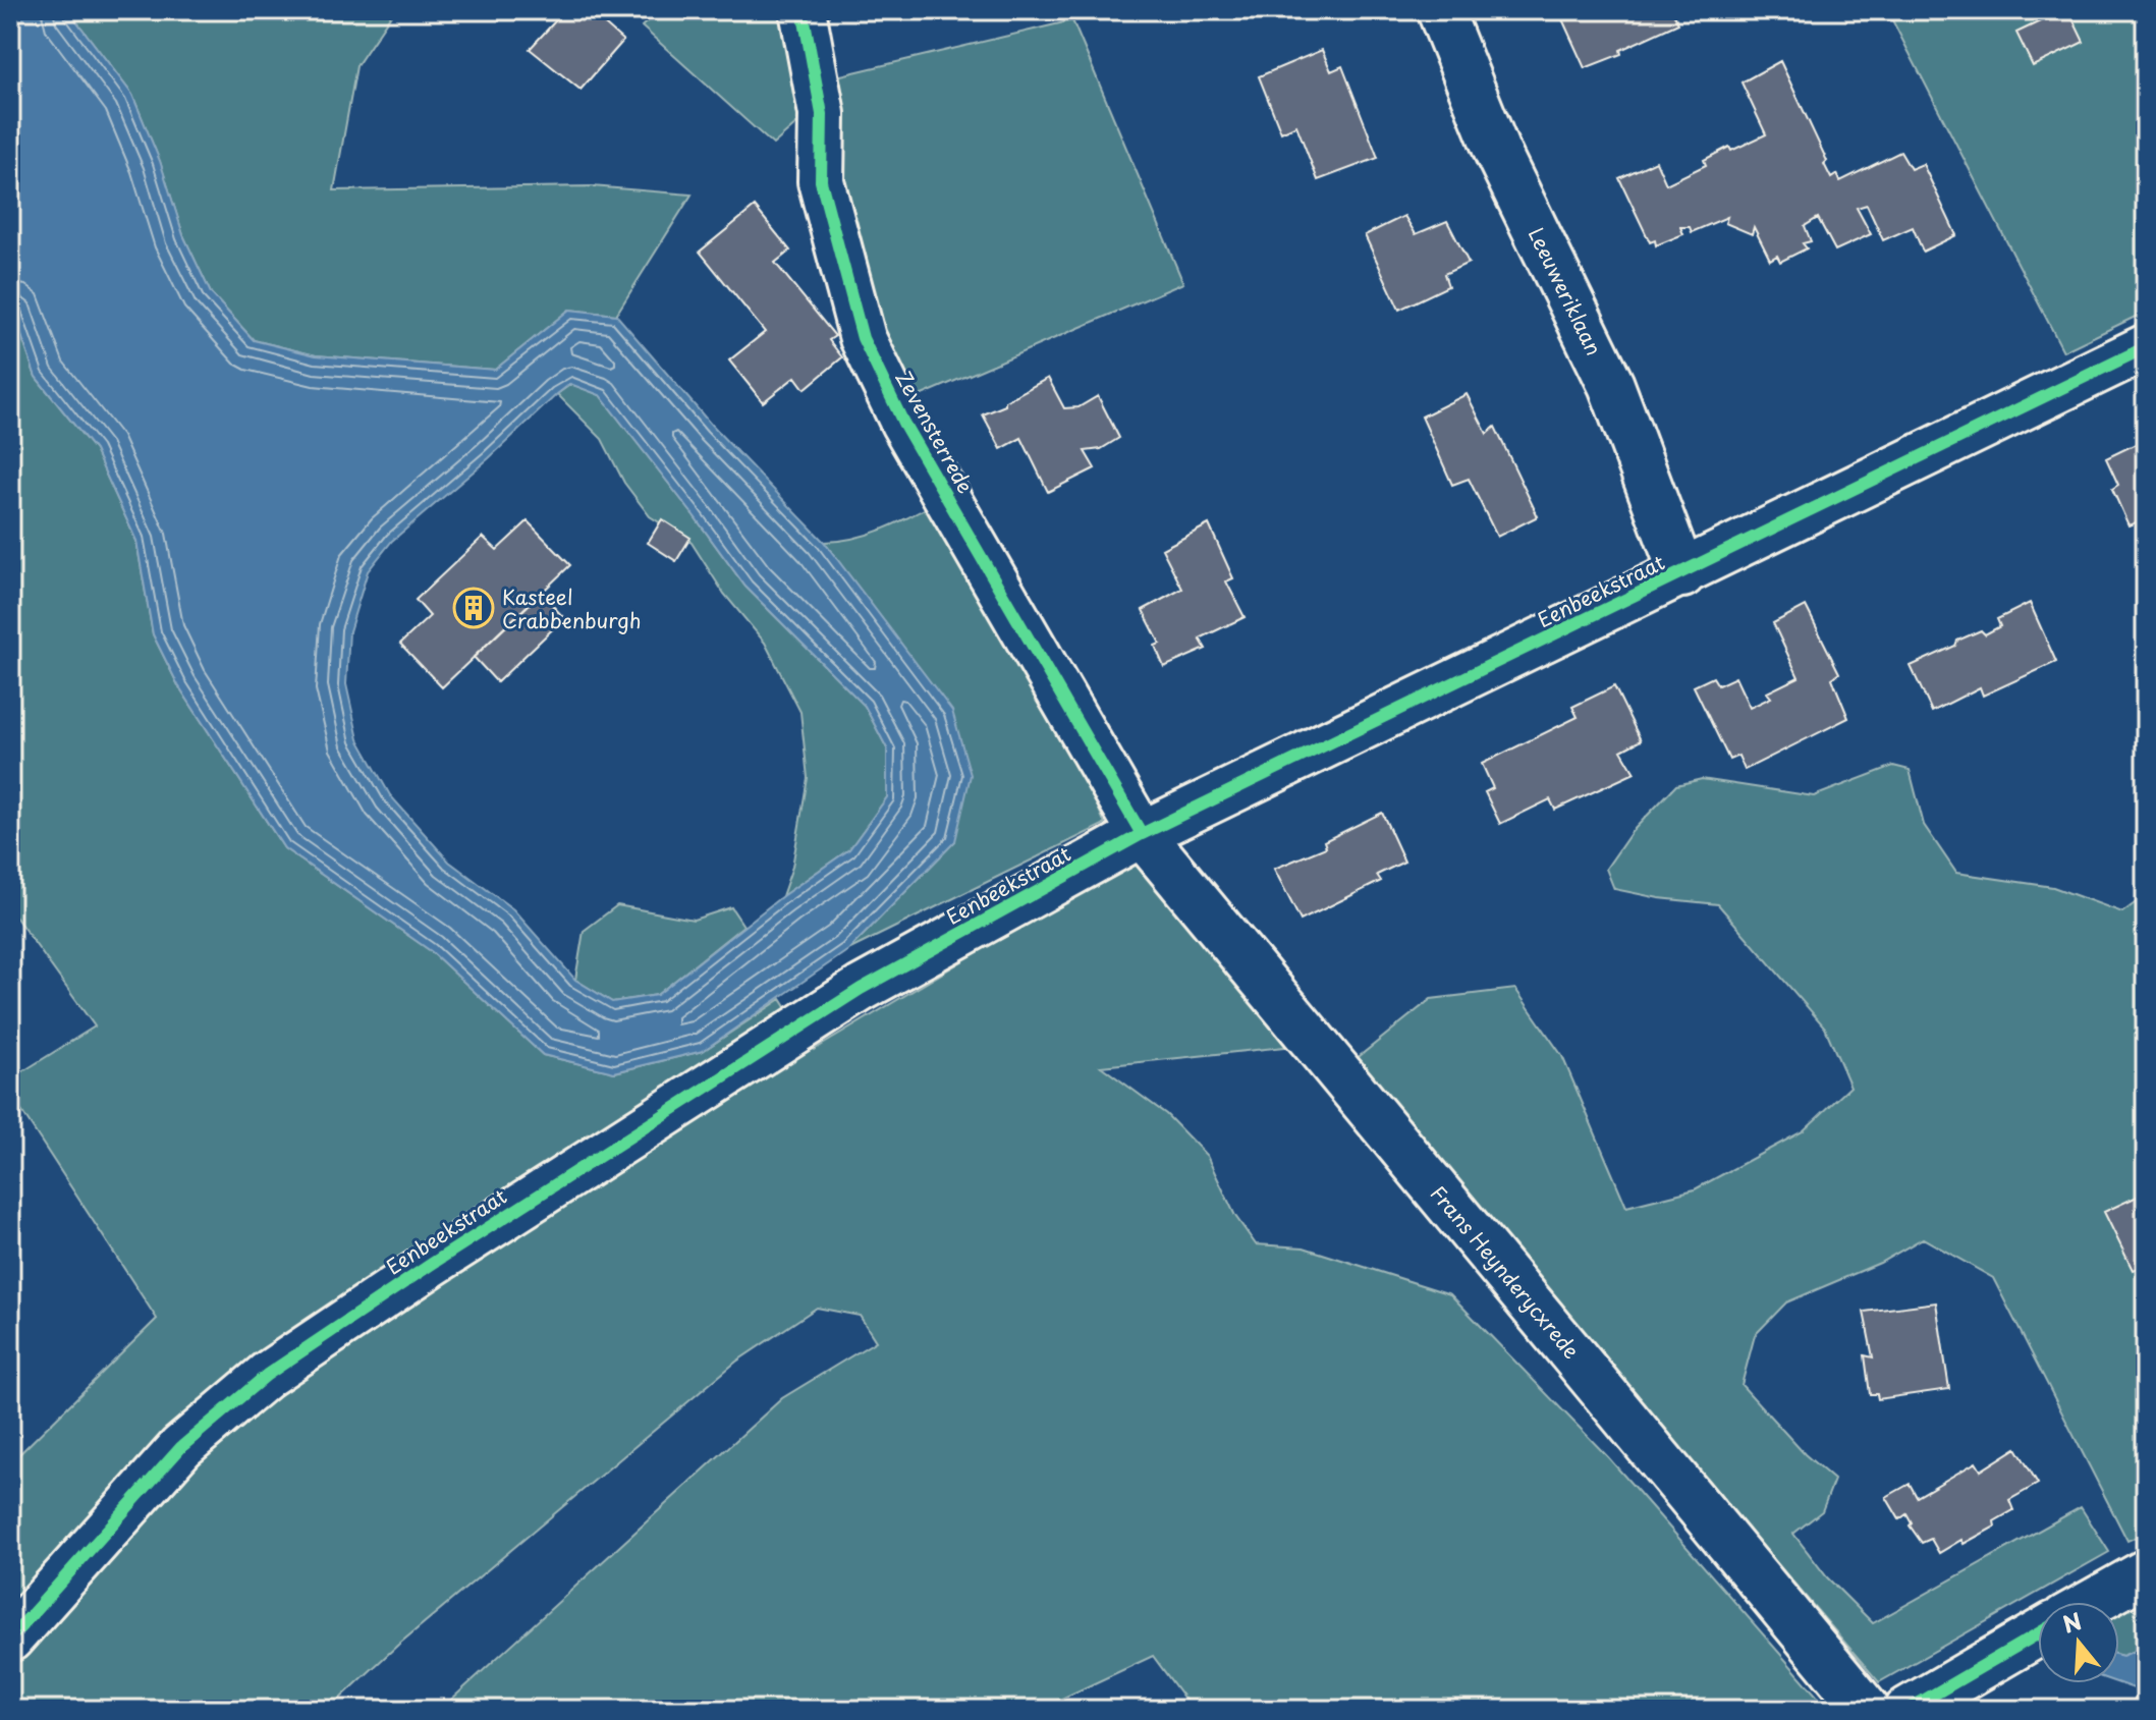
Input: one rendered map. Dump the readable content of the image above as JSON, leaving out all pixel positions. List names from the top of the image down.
{
  "streets": {
    "street": [
      "Leeuweriklaan",
      "Zevensterrede",
      "Eenbeekstraat",
      "Frans Heynderycxrede"
    ]
  },
  "crossings": [
    ["Leeuweriklaan", "Eenbeekstraat"],
    ["Zevensterrede", "Eenbeekstraat"],
    ["Zevensterrede", "Frans Heynderycxrede"],
    ["Eenbeekstraat", "Frans Heynderycxrede"]
  ],
  "places": {
    "building": ["Kasteel Crabbenburgh"]
  },
  "north": "top"
}
